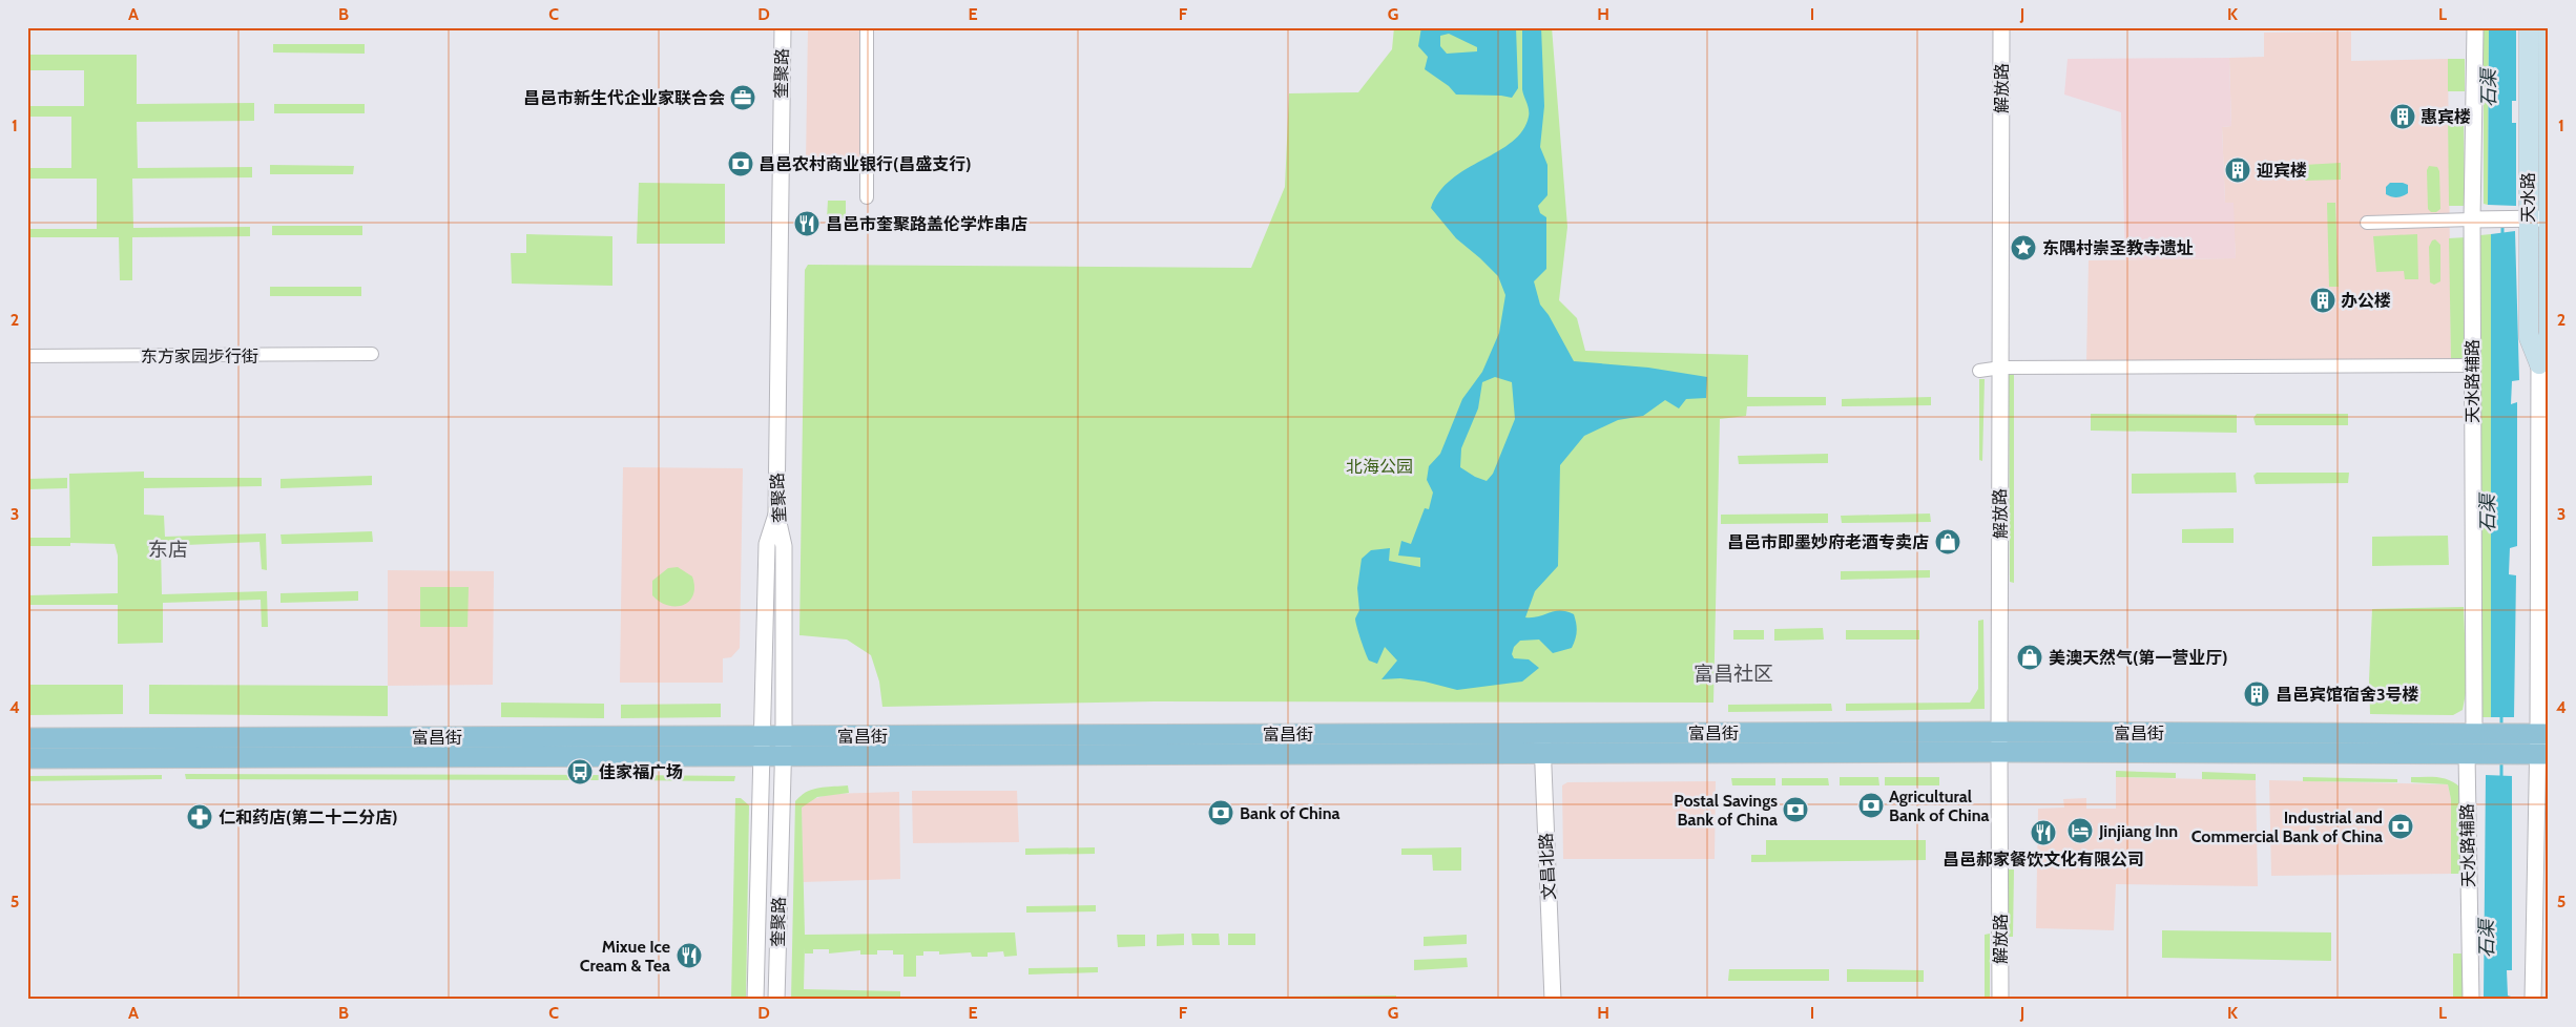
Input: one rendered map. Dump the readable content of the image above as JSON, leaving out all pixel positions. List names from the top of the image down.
{
  "streets": {
    "main road": ["天水路", "富昌街"],
    "street": [
      "奎聚路",
      "解放路",
      "东方家园步行街",
      "天水路辅路",
      "文昌北路"
    ]
  },
  "crossings": [
    ["奎聚路", "富昌街"],
    ["解放路", "富昌街"],
    ["天水路", "富昌街"],
    ["天水路辅路", "富昌街"],
    ["富昌街", "文昌北路"]
  ],
  "districts": ["东店", "富昌社区"],
  "water": ["石渠"],
  "parks": ["北海公园"],
  "places": {
    "office": ["昌邑市新生代企业家联合会"],
    "building": [
      "惠宾楼",
      "迎宾楼",
      "办公楼",
      "昌邑宾馆宿舍3号楼"
    ],
    "bank": [
      "昌邑农村商业银行(昌盛支行)",
      "Agricultural Bank of China",
      "Postal Savings Bank of China",
      "Bank of China",
      "Industrial and Commercial Bank of China"
    ],
    "restaurant": ["昌邑市奎聚路盖伦学炸串店", "昌邑郝家餐饮文化有限公司", "Mixue Ice Cream & Tea"],
    "place": ["东隅村崇圣教寺遗址"],
    "shop": ["昌邑市即墨妙府老酒专卖店", "美澳天然气(第一营业厅)"],
    "bus stop": ["佳家福广场"],
    "pharmacy": ["仁和药店(第二十二分店)"],
    "hotel": ["Jinjiang Inn"]
  },
  "grid": {
    "columns": [
      "A",
      "B",
      "C",
      "D",
      "E",
      "F",
      "G",
      "H",
      "I",
      "J",
      "K",
      "L"
    ],
    "rows": [
      "1",
      "2",
      "3",
      "4",
      "5"
    ]
  }
}
